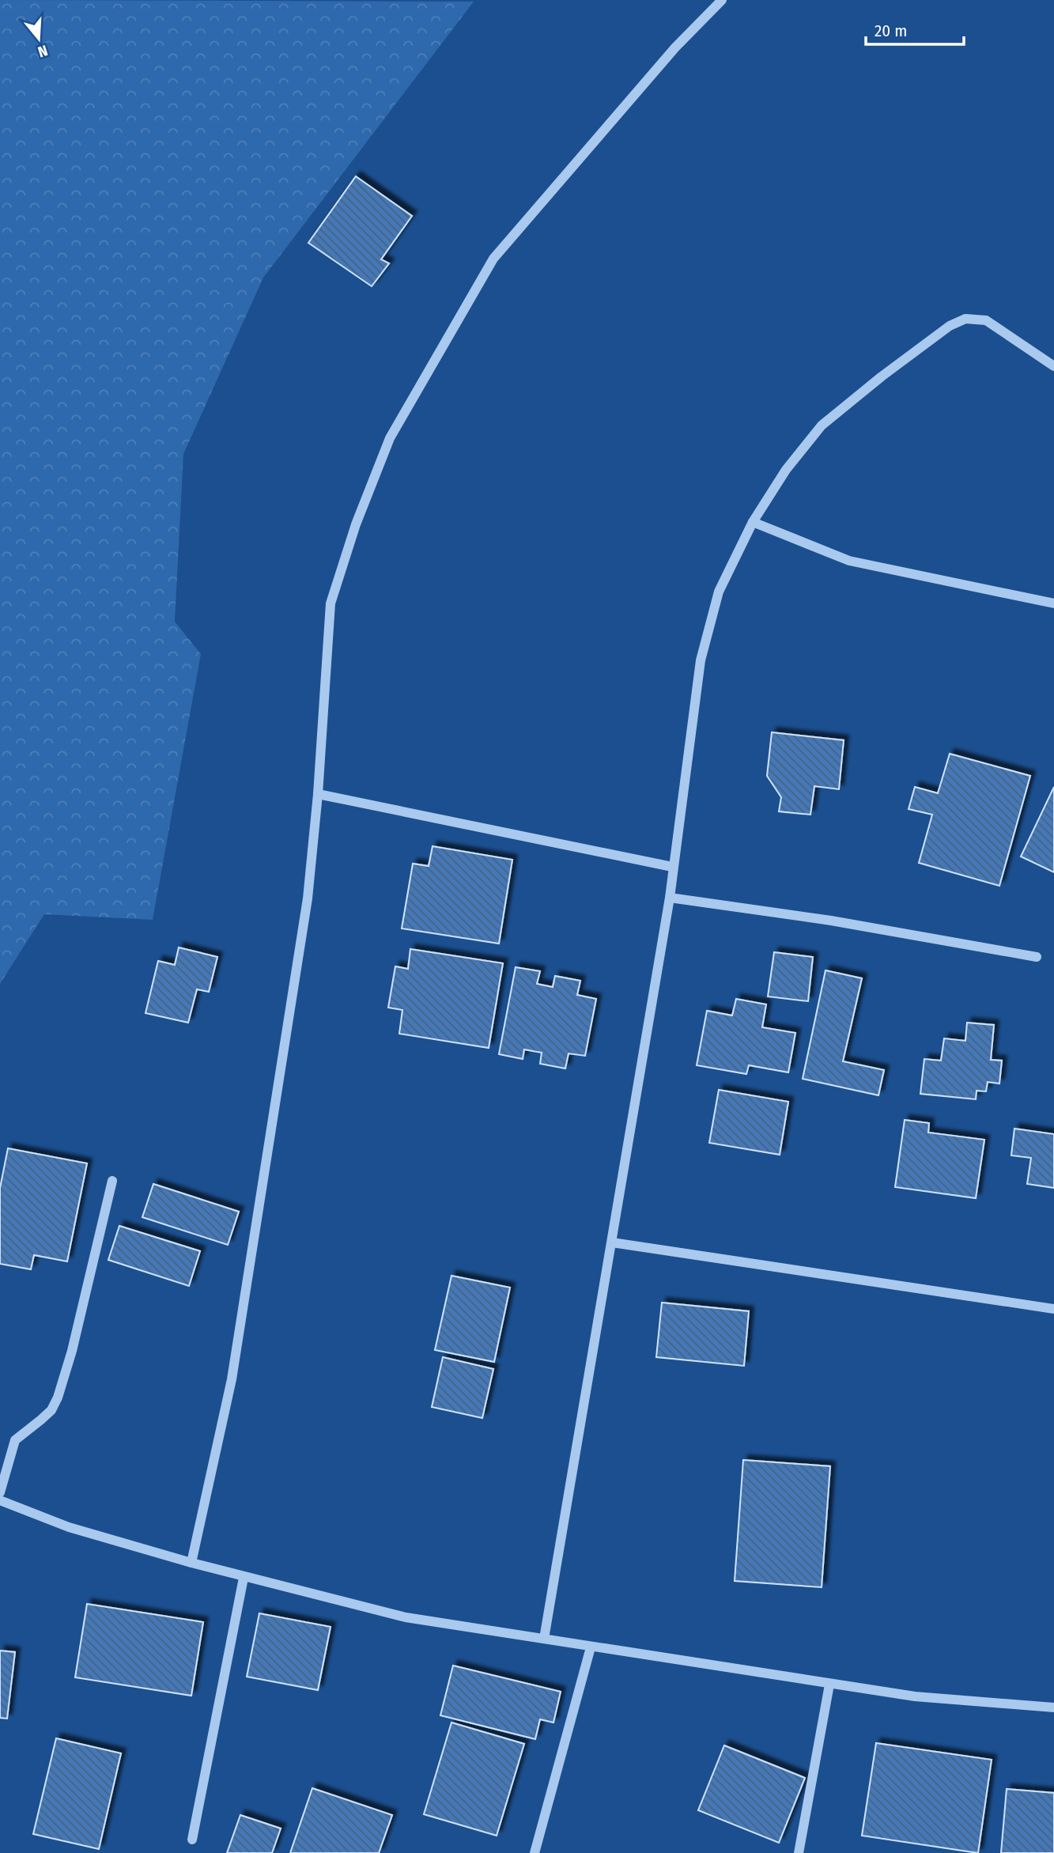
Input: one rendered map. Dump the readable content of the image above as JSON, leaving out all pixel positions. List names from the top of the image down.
{
  "scale_bar": "20 m",
  "north": "bottom"
}
